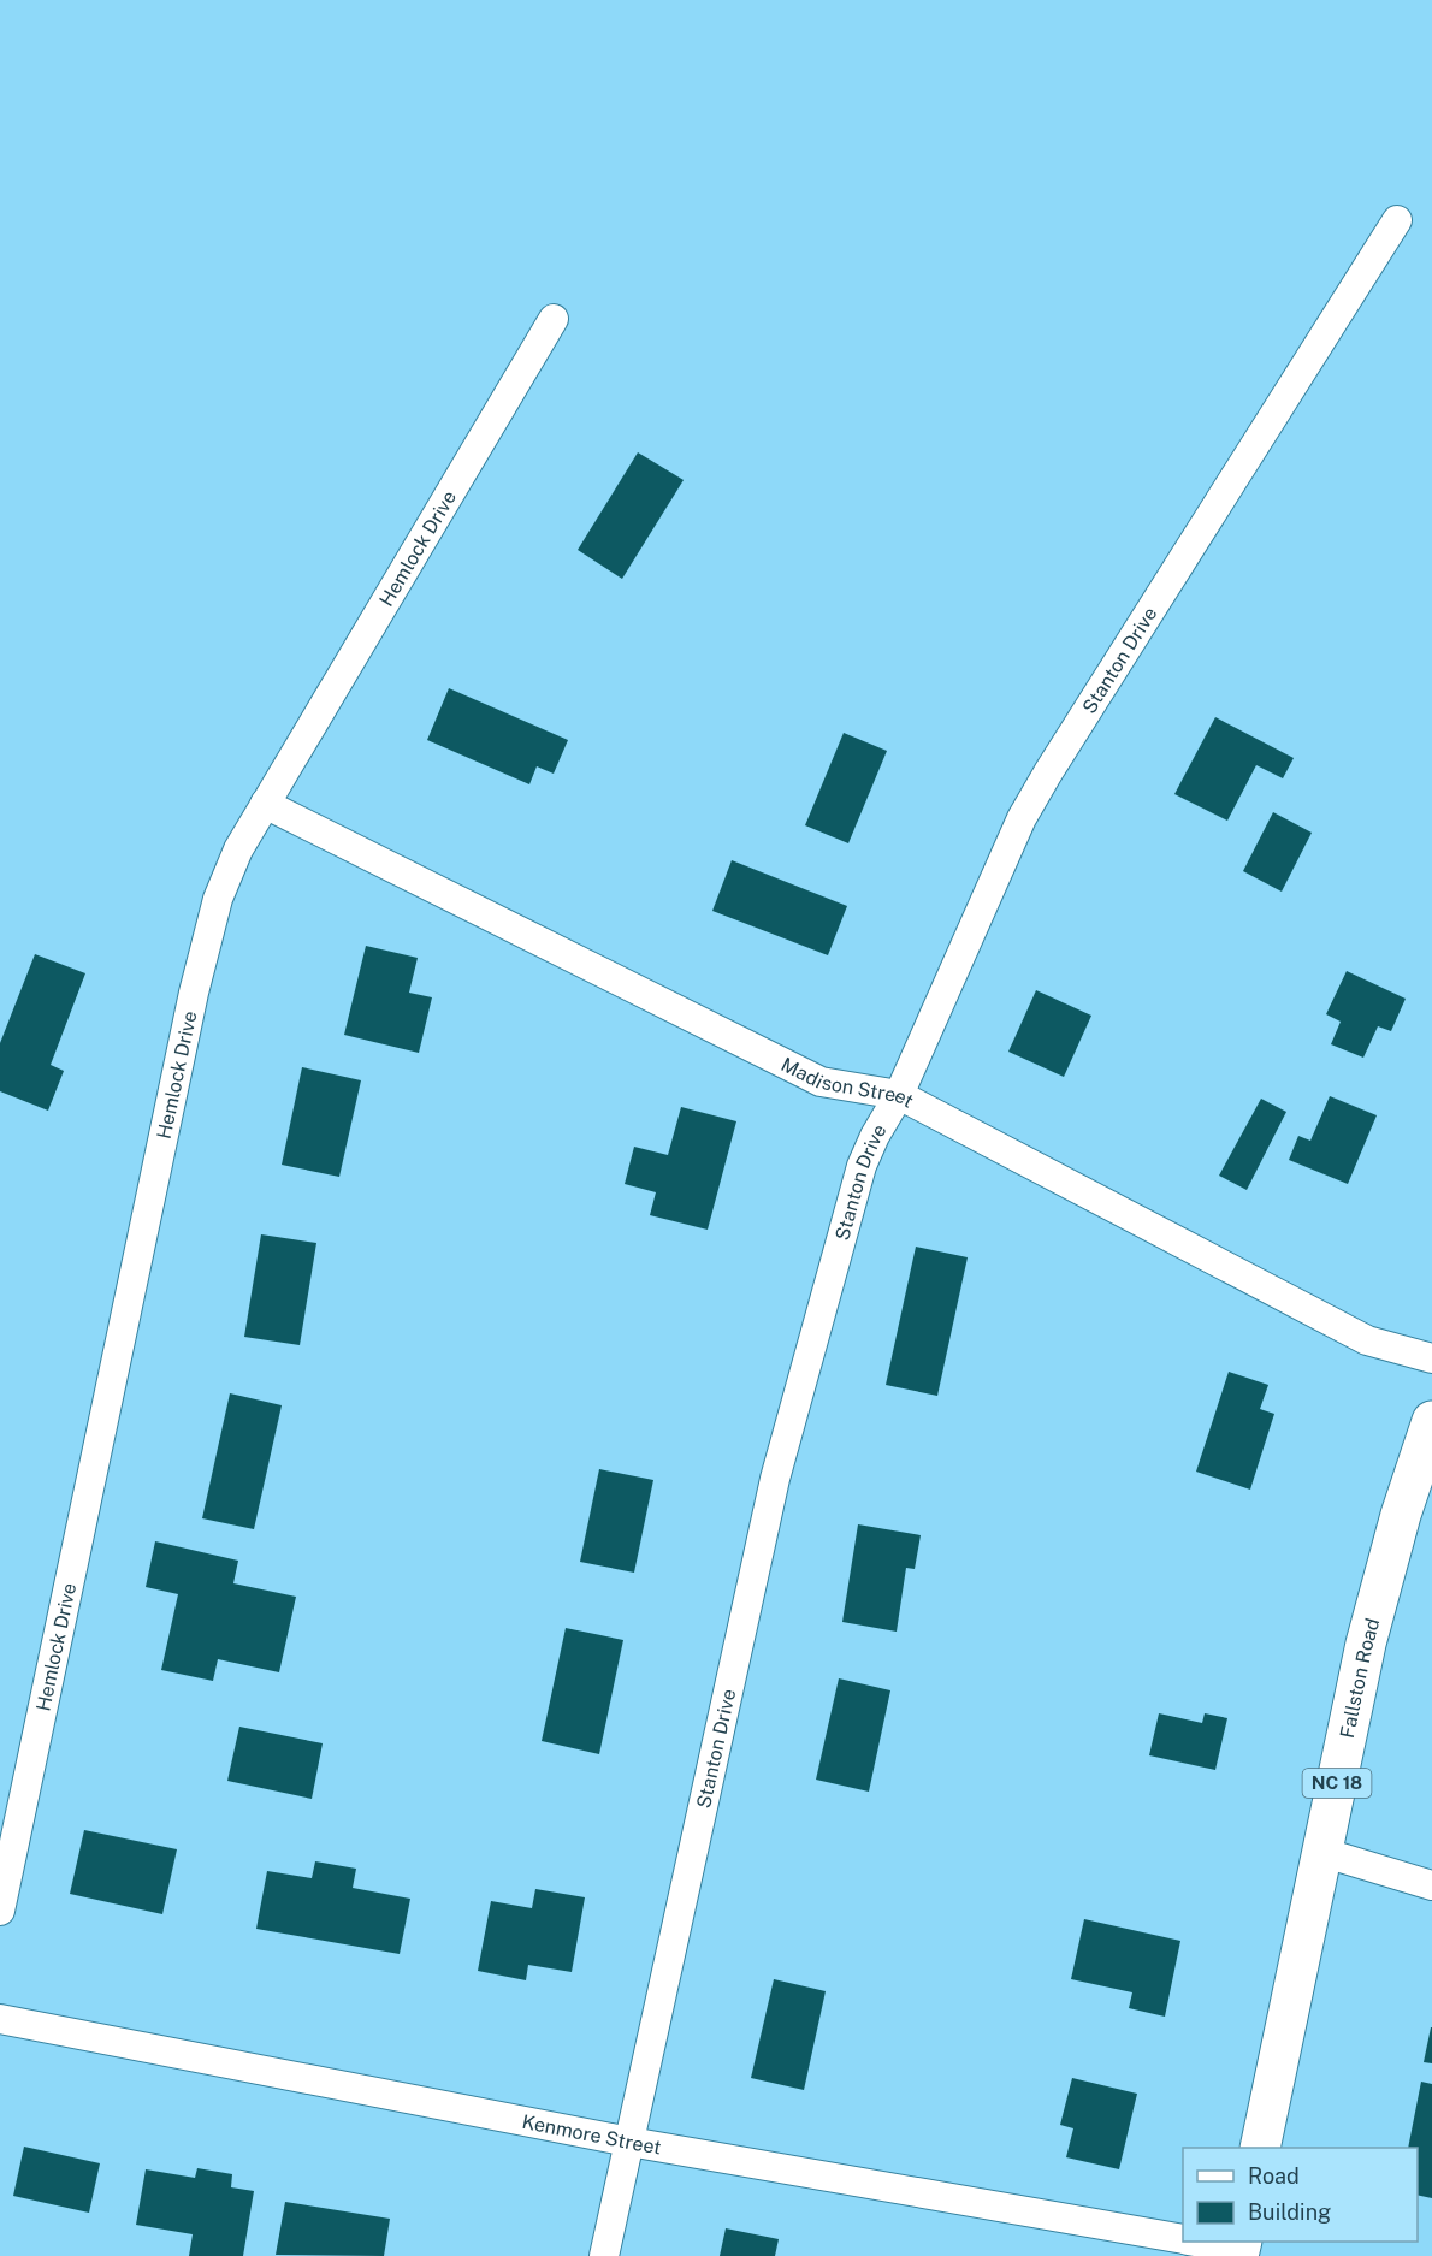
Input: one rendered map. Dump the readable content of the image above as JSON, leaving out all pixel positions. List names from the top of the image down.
{
  "streets": {
    "main road": ["Fallston Road", "NC 18"],
    "street": [
      "Hemlock Drive",
      "Stanton Drive",
      "Madison Street",
      "Kenmore Street"
    ]
  },
  "crossings": [
    ["Hemlock Drive", "Madison Street"],
    ["Stanton Drive", "Madison Street"],
    ["Stanton Drive", "Kenmore Street"]
  ],
  "legend": ["Road", "Building"]
}
